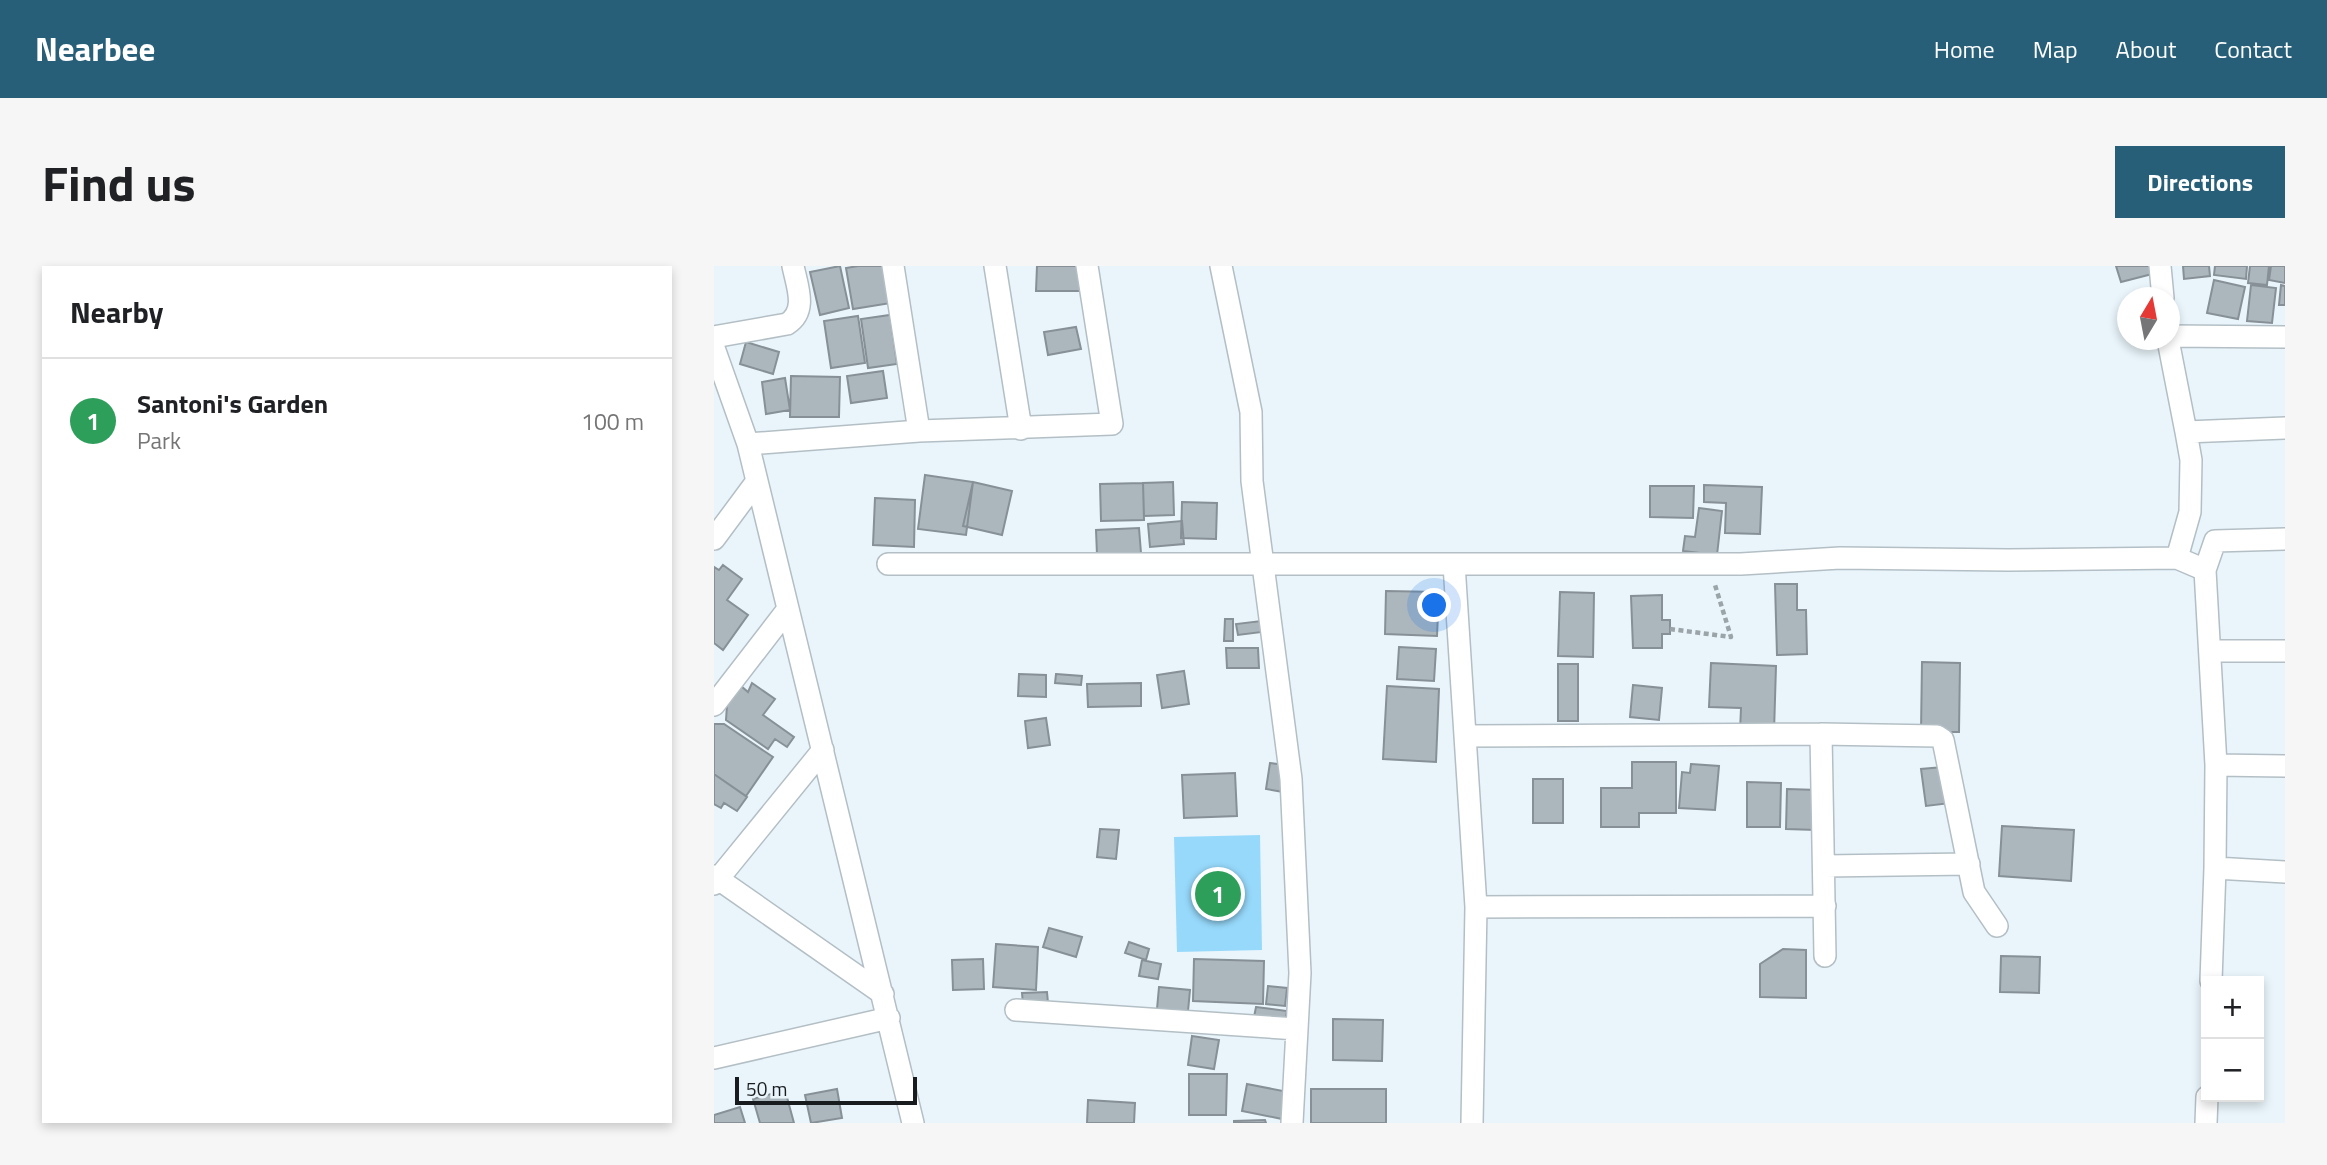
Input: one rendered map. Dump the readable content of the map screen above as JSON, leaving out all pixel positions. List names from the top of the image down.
{
  "scale_bar": "50 m",
  "north": "top",
  "page": {
    "header": "Nearbee",
    "nav": [
      "Home",
      "Map",
      "About",
      "Contact"
    ],
    "title": "Find us",
    "buttons": "Directions",
    "heading": "Nearby",
    "list": [
      {
        "mark": "1",
        "name": "Santoni's Garden",
        "note": "Park",
        "value": "100 m"
      }
    ],
    "pins": "1",
    "map_buttons": ["+", "−"],
    "scale": "50 m"
  }
}
